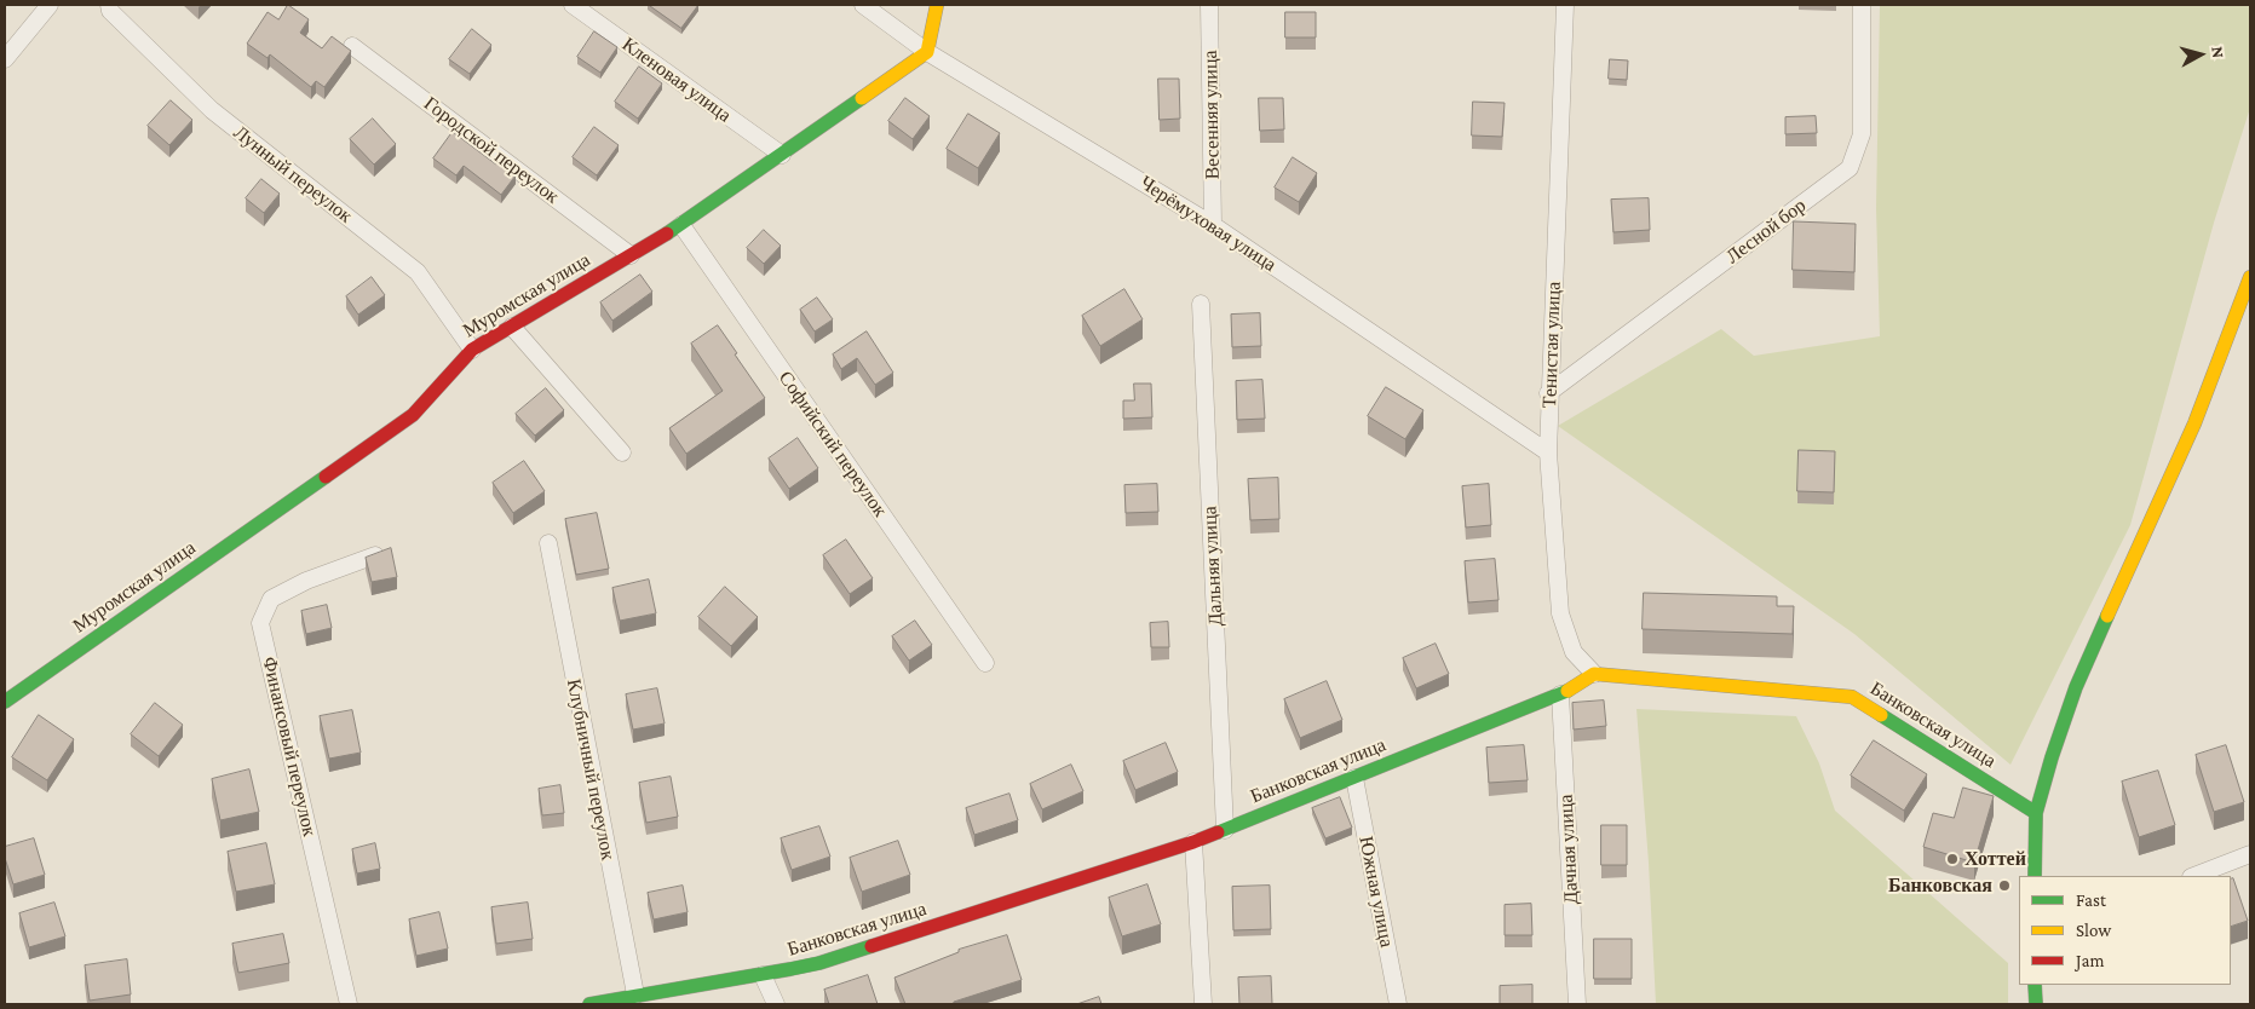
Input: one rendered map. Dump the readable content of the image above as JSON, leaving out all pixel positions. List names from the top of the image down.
{
  "streets": {
    "street": [
      "Кленовая улица",
      "Весенняя улица",
      "Городской переулок",
      "Лунный переулок",
      "Черёмуховая улица",
      "Лесной бор",
      "Муромская улица",
      "Тенистая улица",
      "Софийский переулок",
      "Дальняя улица",
      "Банковская улица",
      "Финансовый переулок",
      "Клубничный переулок",
      "Дачная улица",
      "Южная улица"
    ]
  },
  "crossings": [
    ["Кленовая улица", "Муромская улица"],
    ["Весенняя улица", "Черёмуховая улица"],
    ["Городской переулок", "Муромская улица"],
    ["Лунный переулок", "Муромская улица"],
    ["Черёмуховая улица", "Муромская улица"],
    ["Черёмуховая улица", "Тенистая улица"],
    ["Лесной бор", "Тенистая улица"],
    ["Муромская улица", "Софийский переулок"],
    ["Тенистая улица", "Банковская улица"],
    ["Дальняя улица", "Банковская улица"],
    ["Банковская улица", "Клубничный переулок"],
    ["Банковская улица", "Дачная улица"],
    ["Банковская улица", "Южная улица"]
  ],
  "places": ["Хоттей", "Банковская"],
  "legend": ["Fast", "Slow", "Jam"],
  "north": "right"
}
